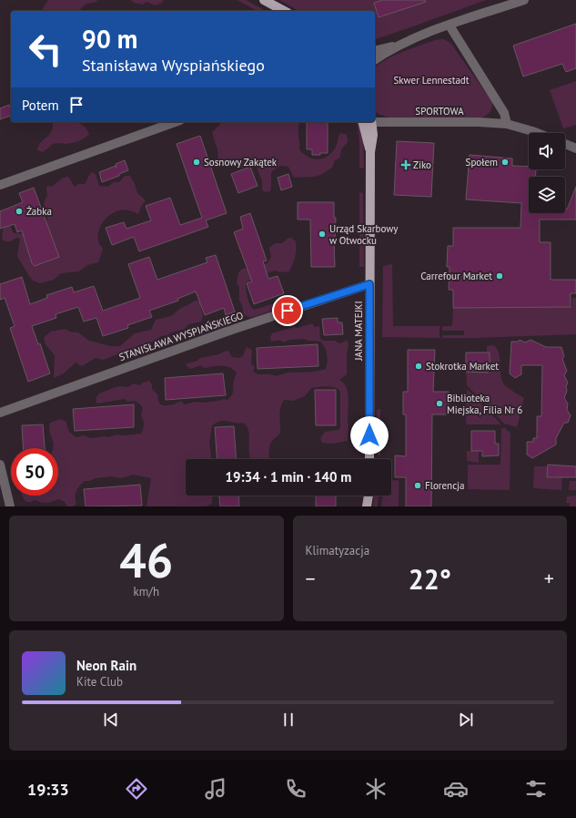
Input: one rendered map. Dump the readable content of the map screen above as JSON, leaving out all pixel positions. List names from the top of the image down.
{
  "streets": {
    "main road": ["JANA MATEJKI"],
    "street": ["SPORTOWA", "STANISŁAWA WYSPIAŃSKIEGO"]
  },
  "crossings": [
    ["JANA MATEJKI", "STANISŁAWA WYSPIAŃSKIEGO"]
  ],
  "parks": ["Skwer Lennestadt"],
  "places": {
    "other": [
      "Sosnowy Zakątek",
      "Społem",
      "Żabka",
      "Urząd Skarbowy w Otwocku",
      "Carrefour Market",
      "Stokrotka Market",
      "Biblioteka Miejska, Filia Nr 6",
      "Florencja"
    ],
    "health": ["Ziko"]
  },
  "page": {
    "turn": ["90 m", "Stanisława Wyspiańskiego"],
    "then": "Potem",
    "limit": "50",
    "trip": "19:34 · 1 min · 140 m",
    "tile": [
      ["46", "km/h"],
      "Klimatyzacja"
    ],
    "heat": ["−", "22°", "+"],
    "song": ["Neon Rain", "Kite Club"],
    "tabs": "19:33"
  }
}
